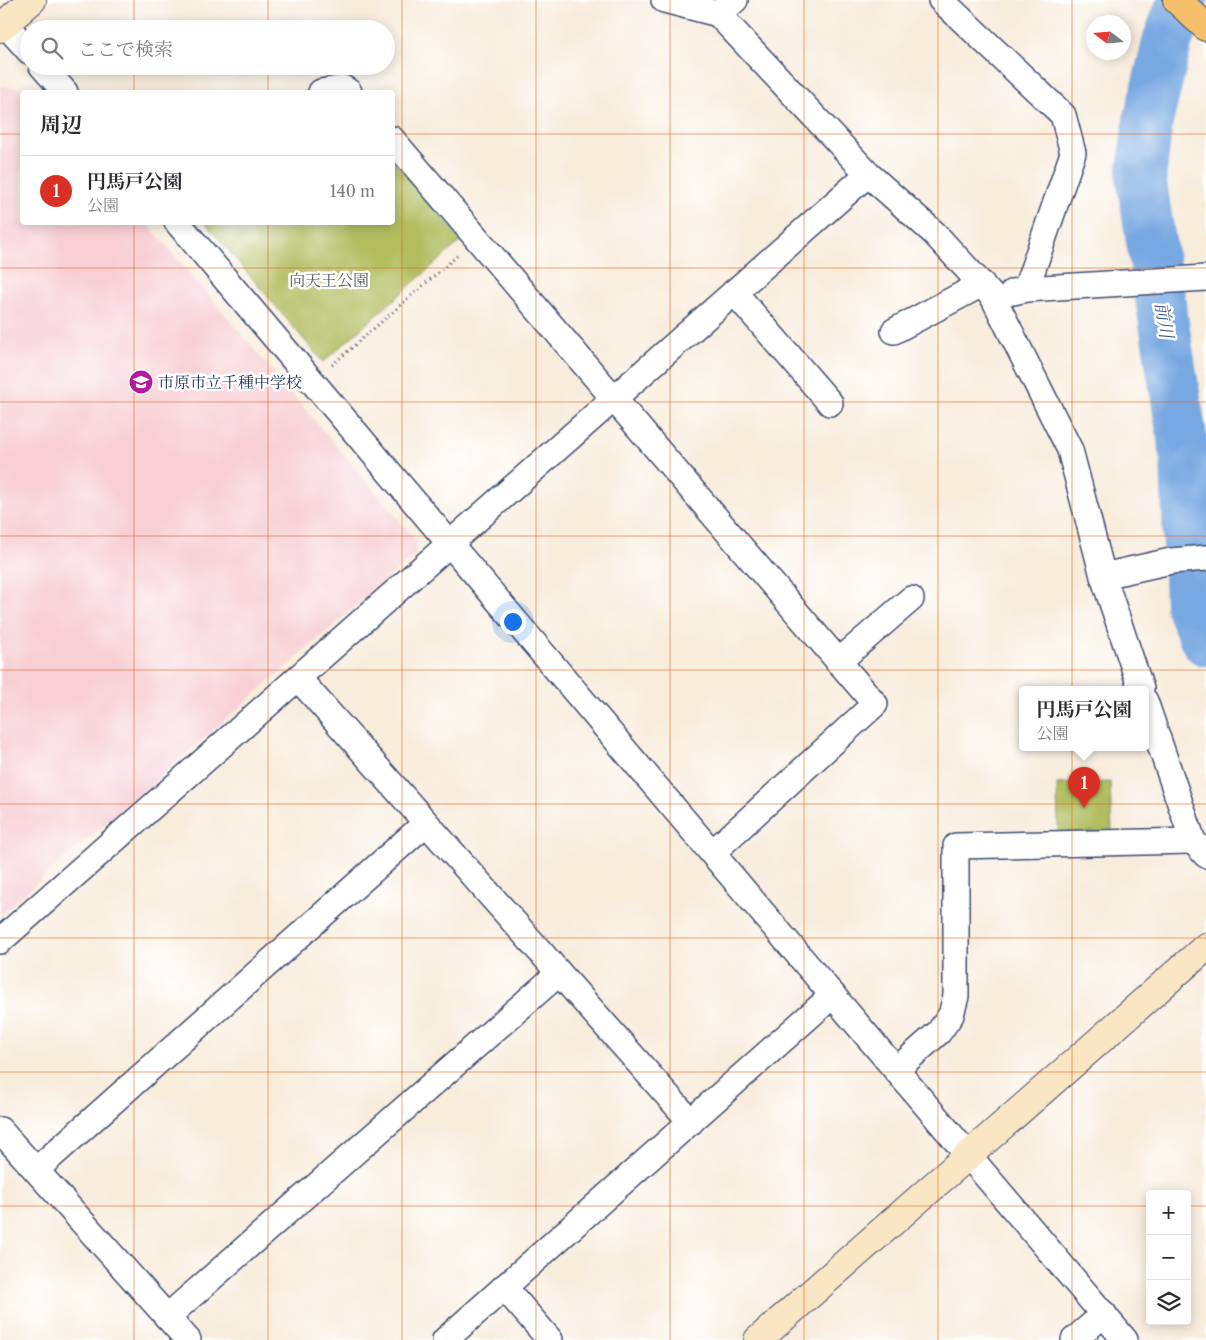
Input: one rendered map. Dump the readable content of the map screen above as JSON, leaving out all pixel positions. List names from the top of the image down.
{
  "water": ["前川"],
  "parks": ["向天王公園"],
  "places": {
    "school or university": ["市原市立千種中学校"]
  },
  "north": "left",
  "page": {
    "search": "ここで検索",
    "heading": "周辺",
    "list": [
      {
        "mark": "1",
        "name": "円馬戸公園",
        "note": "公園",
        "value": "140 m"
      }
    ],
    "popup": ["円馬戸公園", "公園"],
    "pins": "1",
    "map_buttons": ["+", "−"]
  }
}
